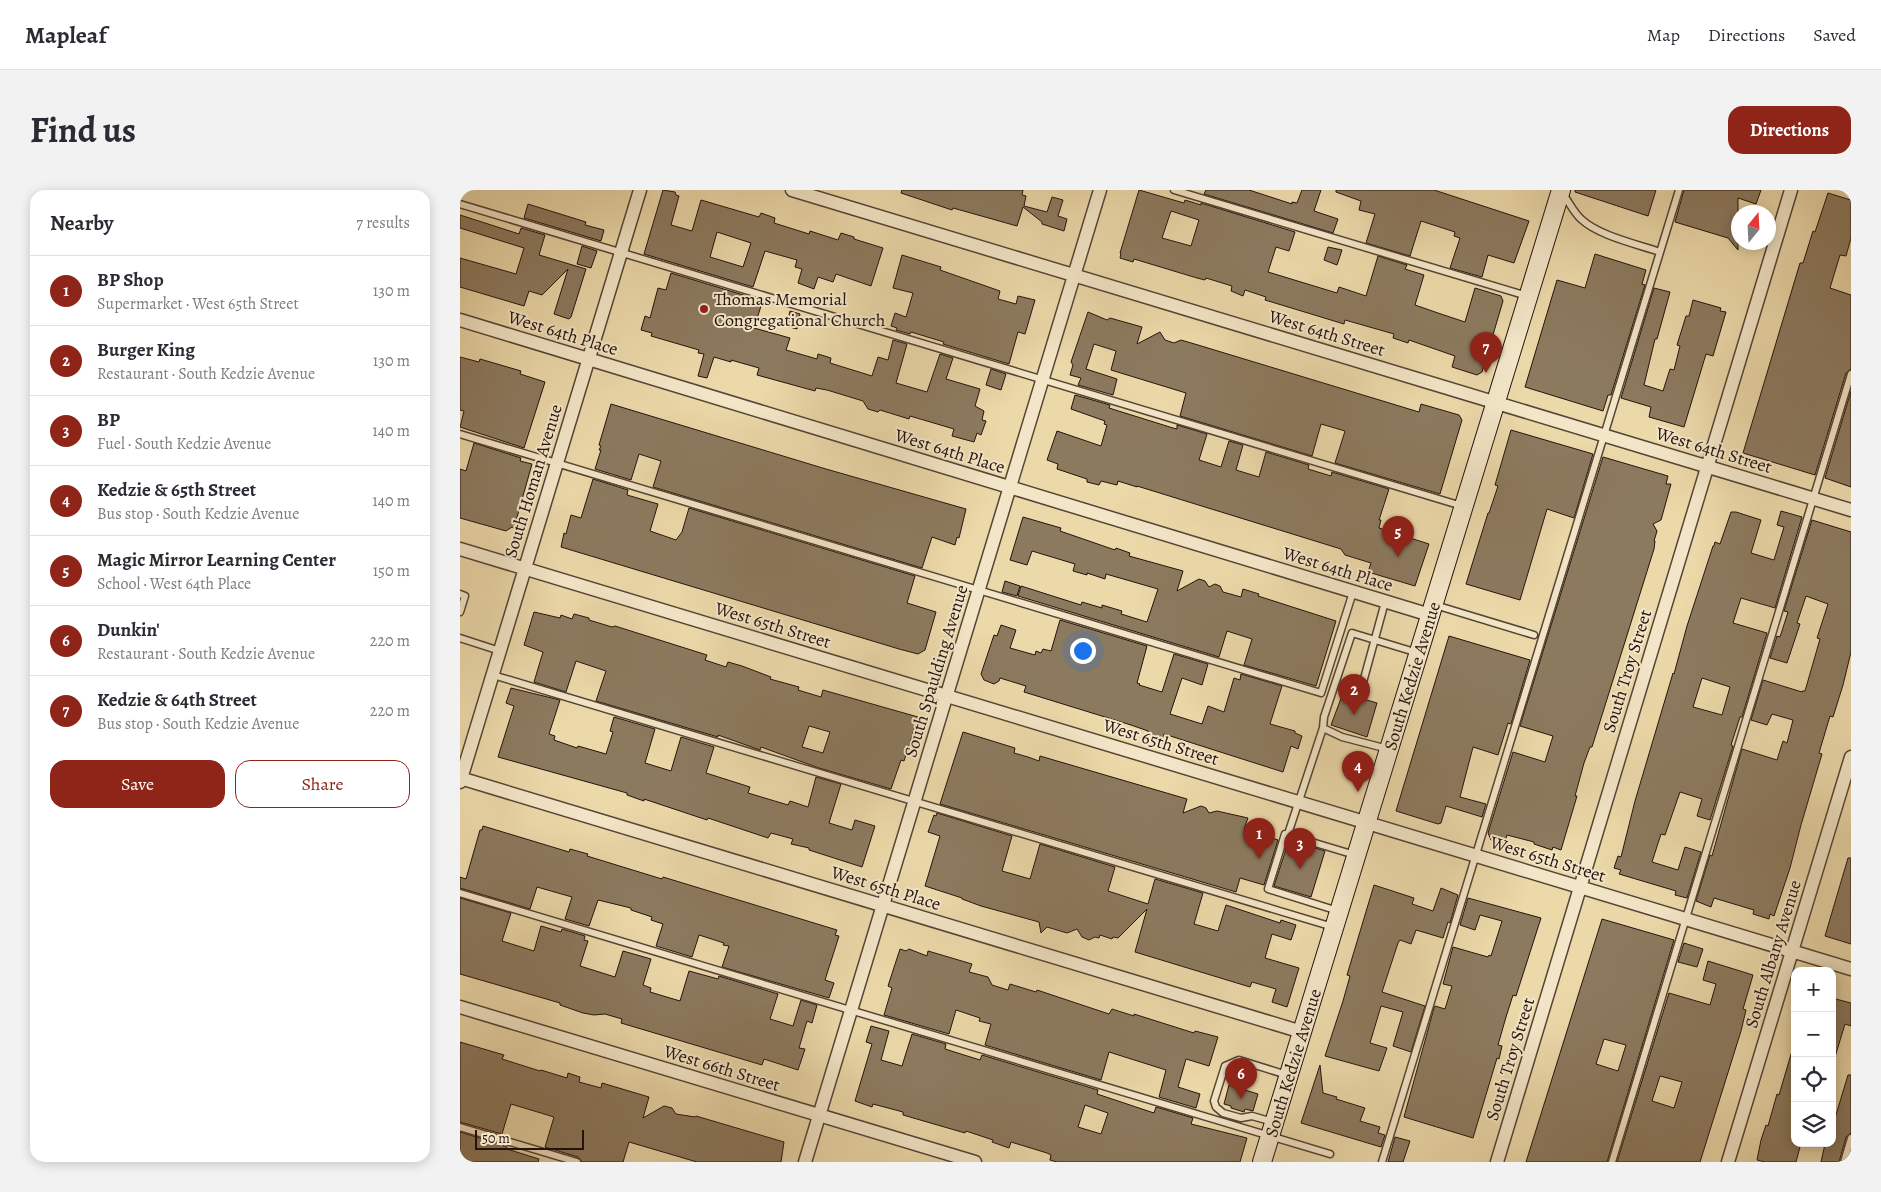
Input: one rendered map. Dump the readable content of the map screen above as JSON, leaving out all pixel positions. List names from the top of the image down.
{
  "streets": {
    "main road": ["South Kedzie Avenue"],
    "street": [
      "West 64th Place",
      "West 64th Street",
      "South Homan Avenue",
      "West 65th Street",
      "South Spaulding Avenue",
      "South Troy Street",
      "West 65th Place",
      "South Albany Avenue",
      "West 66th Street"
    ]
  },
  "crossings": [
    ["West 64th Place", "South Homan Avenue"],
    ["West 64th Place", "South Spaulding Avenue"],
    ["West 64th Place", "South Kedzie Avenue"],
    ["West 64th Street", "South Spaulding Avenue"],
    ["West 64th Street", "South Troy Street"],
    ["West 64th Street", "South Kedzie Avenue"],
    ["South Homan Avenue", "West 65th Street"],
    ["South Homan Avenue", "West 65th Place"],
    ["West 65th Street", "South Spaulding Avenue"],
    ["West 65th Street", "South Troy Street"],
    ["West 65th Street", "South Kedzie Avenue"],
    ["West 65th Street", "South Albany Avenue"],
    ["South Spaulding Avenue", "West 65th Place"],
    ["South Spaulding Avenue", "West 66th Street"],
    ["South Kedzie Avenue", "West 65th Place"]
  ],
  "places": ["Thomas Memorial Congregational Church"],
  "scale_bar": "50 m",
  "north": "top",
  "page": {
    "header": "Mapleaf",
    "nav": ["Map", "Directions", "Saved"],
    "title": "Find us",
    "buttons": [
      "Directions",
      ["Save", "Share"]
    ],
    "heading": ["Nearby", "7 results"],
    "list": [
      {
        "mark": "1",
        "name": "BP Shop",
        "note": "Supermarket · West 65th Street",
        "value": "130 m"
      },
      {
        "mark": "2",
        "name": "Burger King",
        "note": "Restaurant · South Kedzie Avenue",
        "value": "130 m"
      },
      {
        "mark": "3",
        "name": "BP",
        "note": "Fuel · South Kedzie Avenue",
        "value": "140 m"
      },
      {
        "mark": "4",
        "name": "Kedzie & 65th Street",
        "note": "Bus stop · South Kedzie Avenue",
        "value": "140 m"
      },
      {
        "mark": "5",
        "name": "Magic Mirror Learning Center",
        "note": "School · West 64th Place",
        "value": "150 m"
      },
      {
        "mark": "6",
        "name": "Dunkin'",
        "note": "Restaurant · South Kedzie Avenue",
        "value": "220 m"
      },
      {
        "mark": "7",
        "name": "Kedzie & 64th Street",
        "note": "Bus stop · South Kedzie Avenue",
        "value": "220 m"
      }
    ],
    "pins": [
      "7",
      "5",
      "2",
      "4",
      "1",
      "3",
      "6"
    ],
    "map_buttons": ["+", "−"],
    "scale": "50 m"
  }
}
